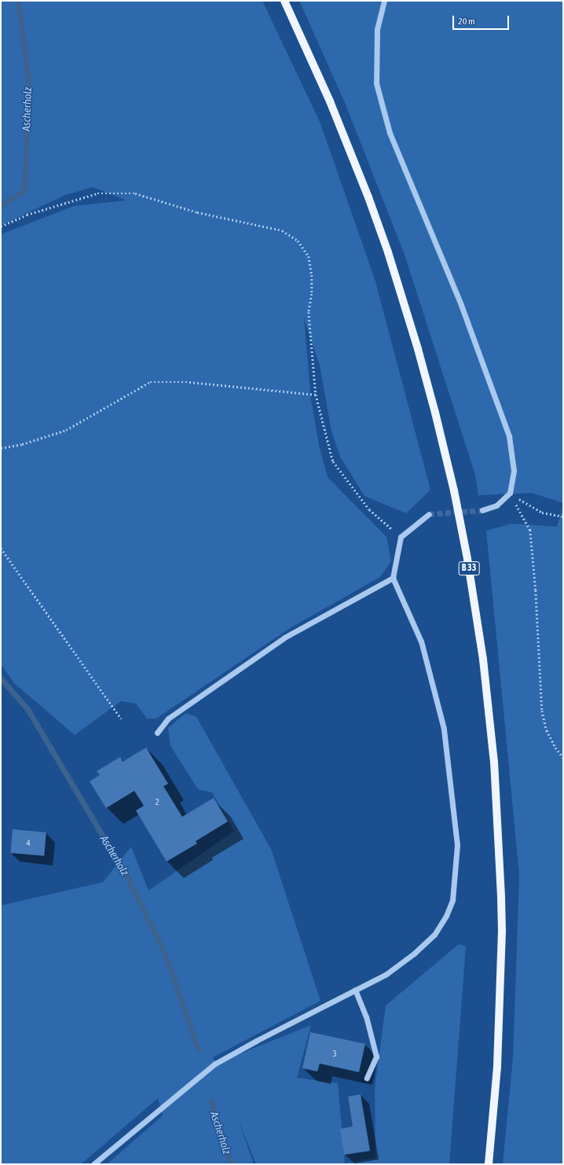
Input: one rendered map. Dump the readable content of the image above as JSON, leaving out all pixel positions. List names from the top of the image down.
{
  "streets": {
    "main road": ["B 33"]
  },
  "water": ["Ascherholz"],
  "house_numbers": ["2", "4", "3"],
  "scale_bar": "20 m"
}
